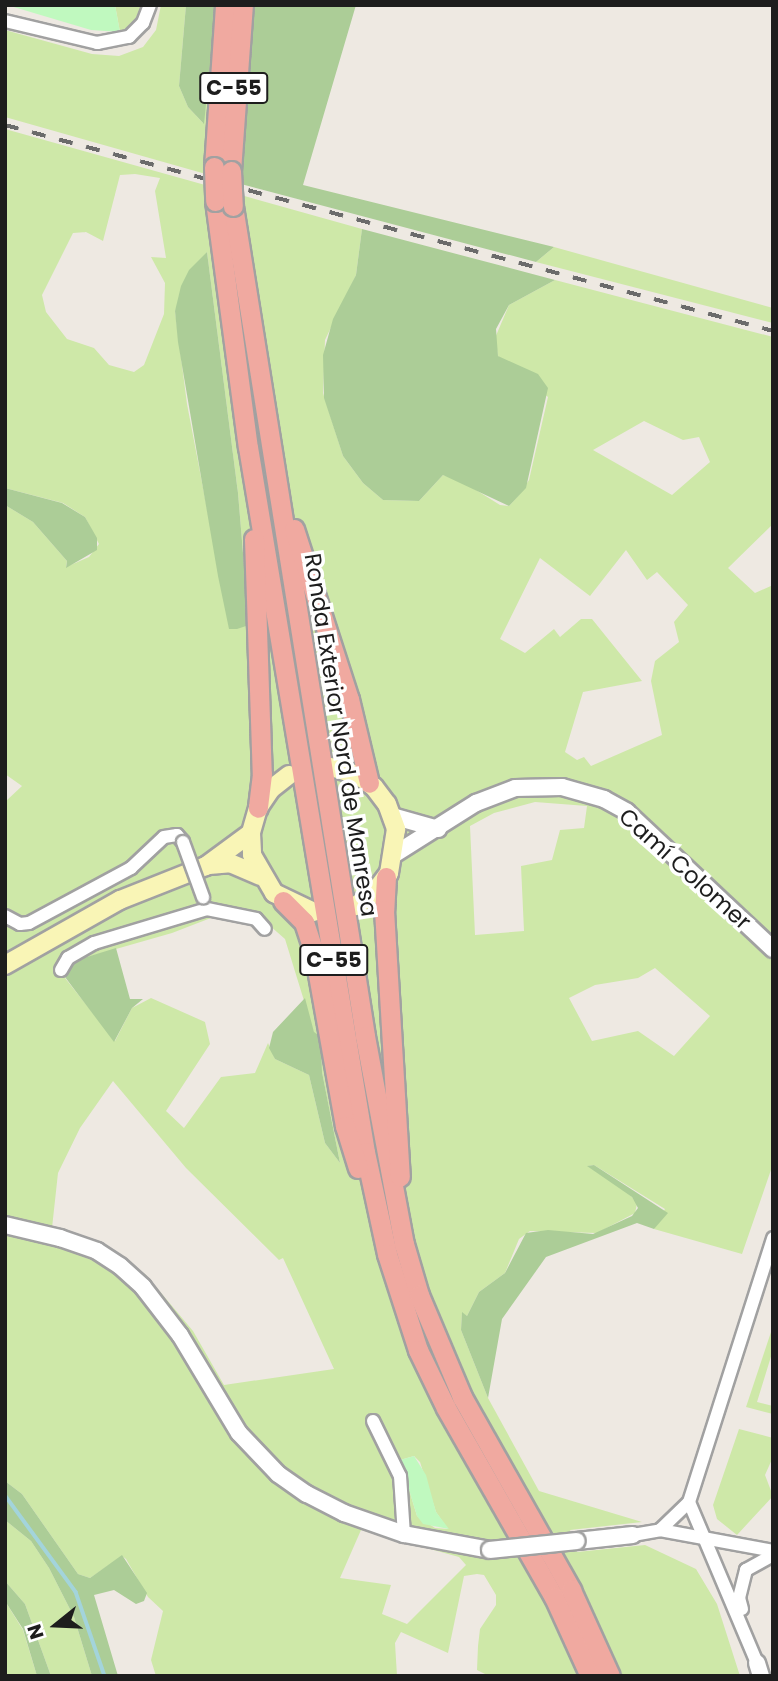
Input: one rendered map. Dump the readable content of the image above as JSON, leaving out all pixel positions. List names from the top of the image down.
{
  "streets": {
    "highway": ["C-55", "Ronda Exterior Nord de Manresa"],
    "street": ["Camí Colomer"]
  },
  "north": "left"
}
